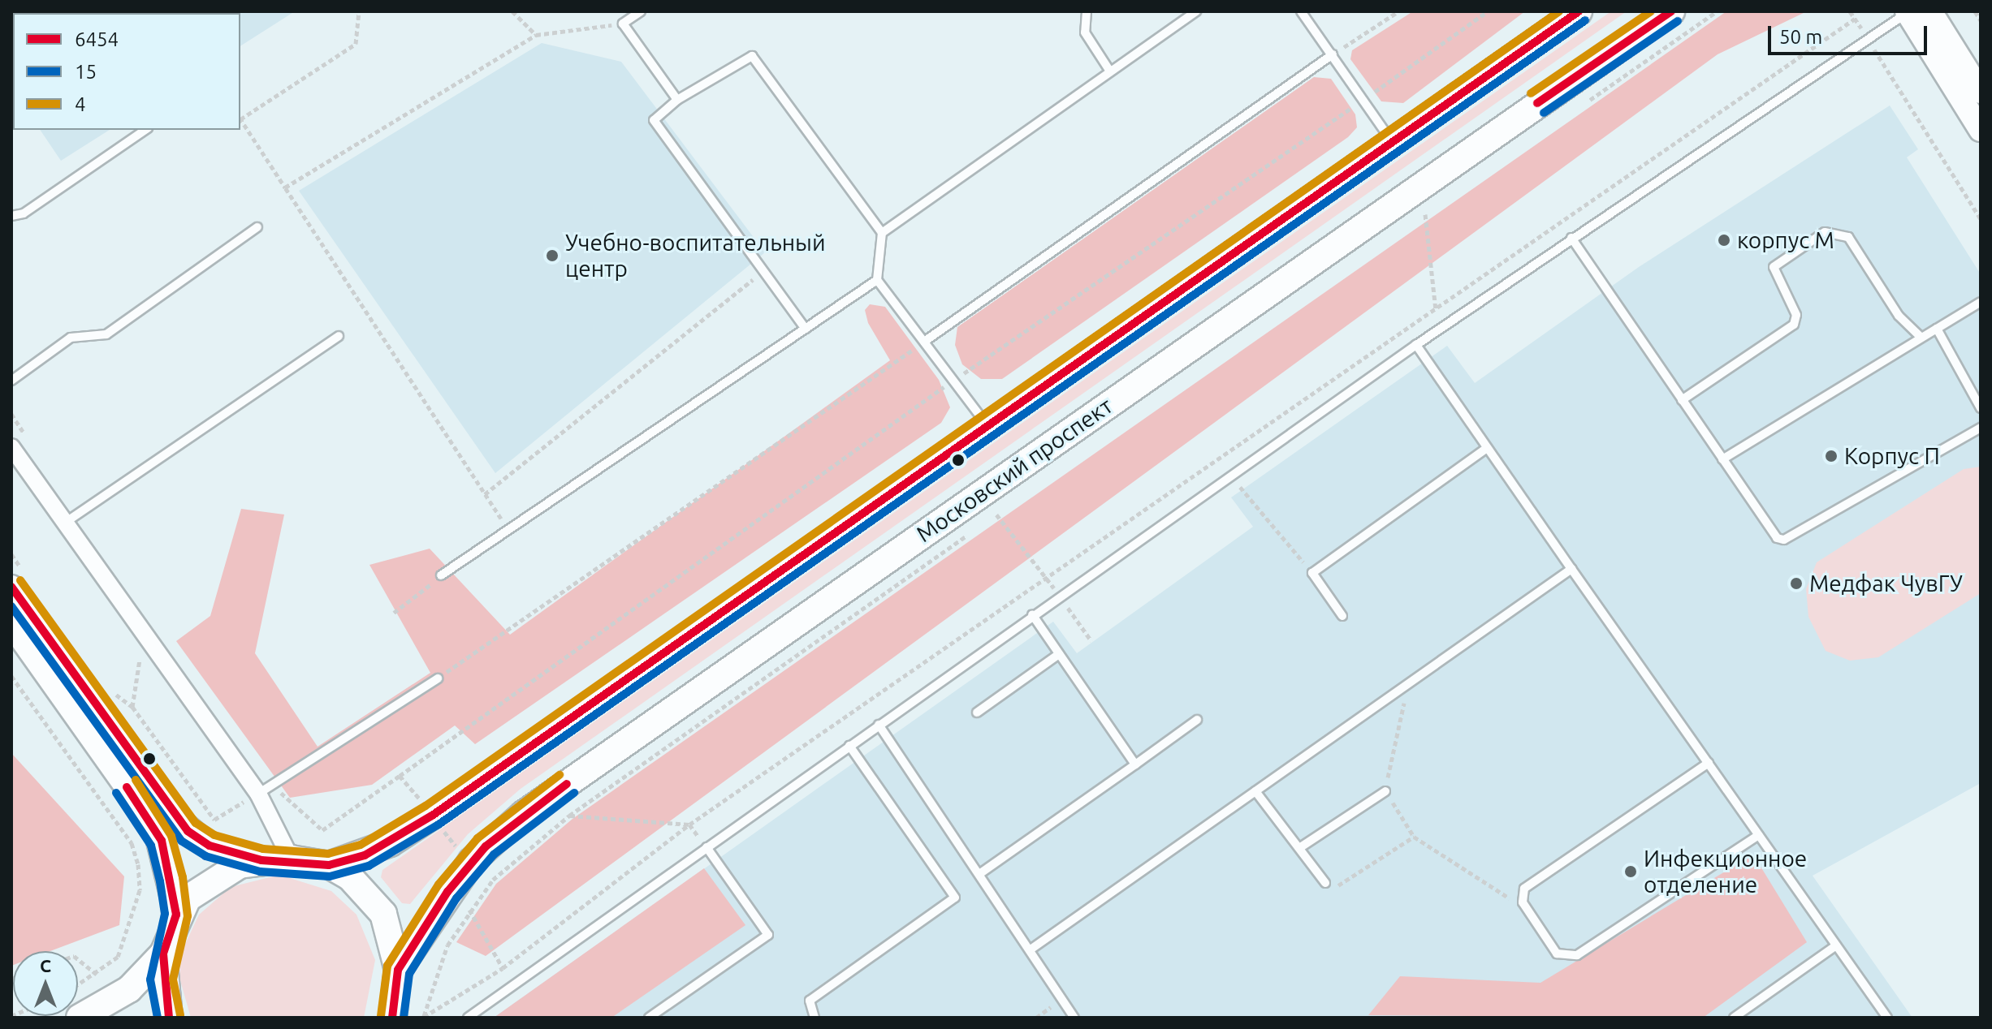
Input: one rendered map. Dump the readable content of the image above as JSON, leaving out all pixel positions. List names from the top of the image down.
{
  "streets": {
    "main road": ["Московский проспект"]
  },
  "places": [
    "корпус М",
    "Учебно-воспитательный центр",
    "Корпус П",
    "Медфак ЧувГУ",
    "Инфекционное отделение"
  ],
  "lines": ["transit line 6454", "transit line 4", "transit line 15"],
  "legend": ["6454", "15", "4"],
  "scale_bar": "50 m",
  "north": "top"
}
